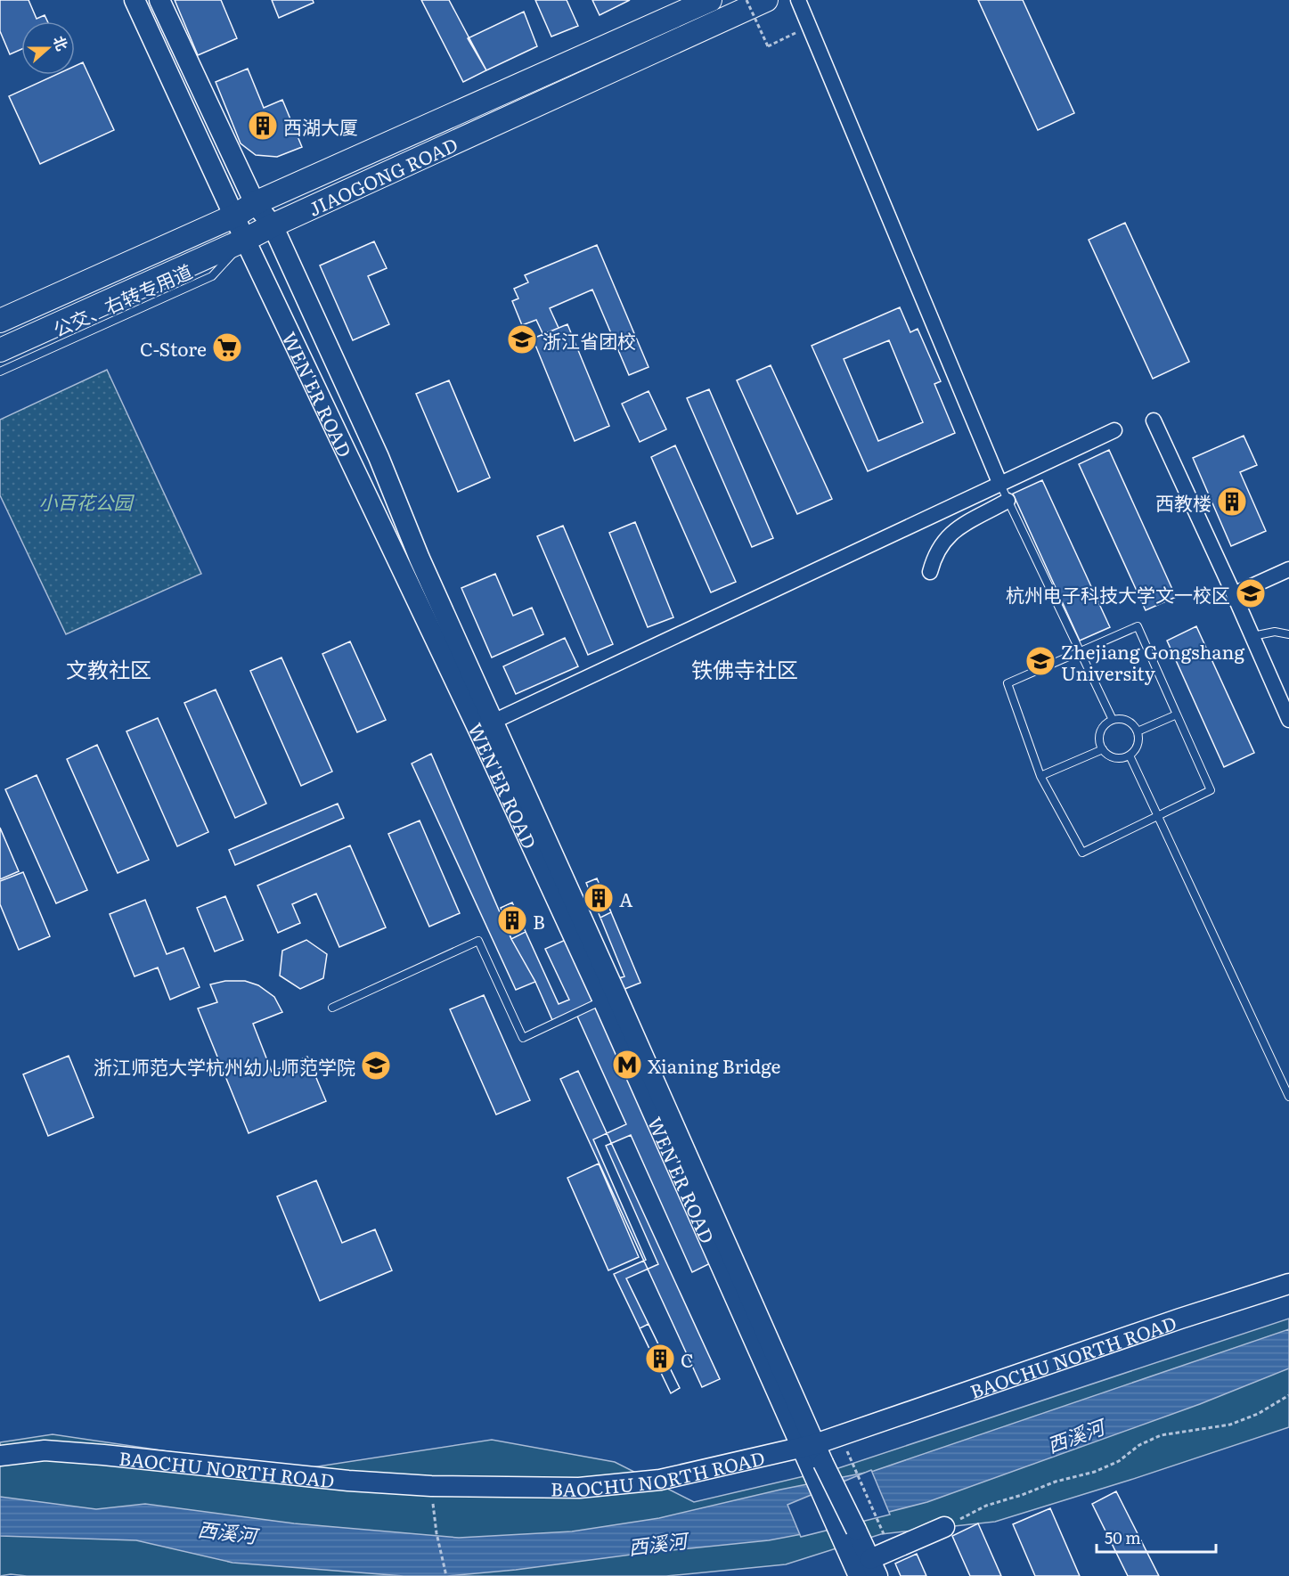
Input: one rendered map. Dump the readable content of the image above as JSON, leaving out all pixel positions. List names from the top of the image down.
{
  "streets": {
    "main road": ["JIAOGONG ROAD", "WEN'ER ROAD", "BAOCHU NORTH ROAD"],
    "lane": ["公交、右转专用道"]
  },
  "crossings": [
    ["JIAOGONG ROAD", "公交、右转专用道"],
    ["JIAOGONG ROAD", "WEN'ER ROAD"],
    ["公交、右转专用道", "WEN'ER ROAD"],
    ["WEN'ER ROAD", "BAOCHU NORTH ROAD"]
  ],
  "districts": ["文教社区", "铁佛寺社区"],
  "water": ["西溪河"],
  "parks": ["小百花公园"],
  "places": {
    "building": [
      "西湖大厦",
      "西教楼",
      "A",
      "B",
      "C"
    ],
    "school or university": [
      "浙江省团校",
      "杭州电子科技大学文一校区",
      "Zhejiang Gongshang University",
      "浙江师范大学杭州幼儿师范学院"
    ],
    "supermarket": ["C-Store"],
    "metro station": ["Xianing Bridge"]
  },
  "scale_bar": "50 m",
  "north": "right"
}
